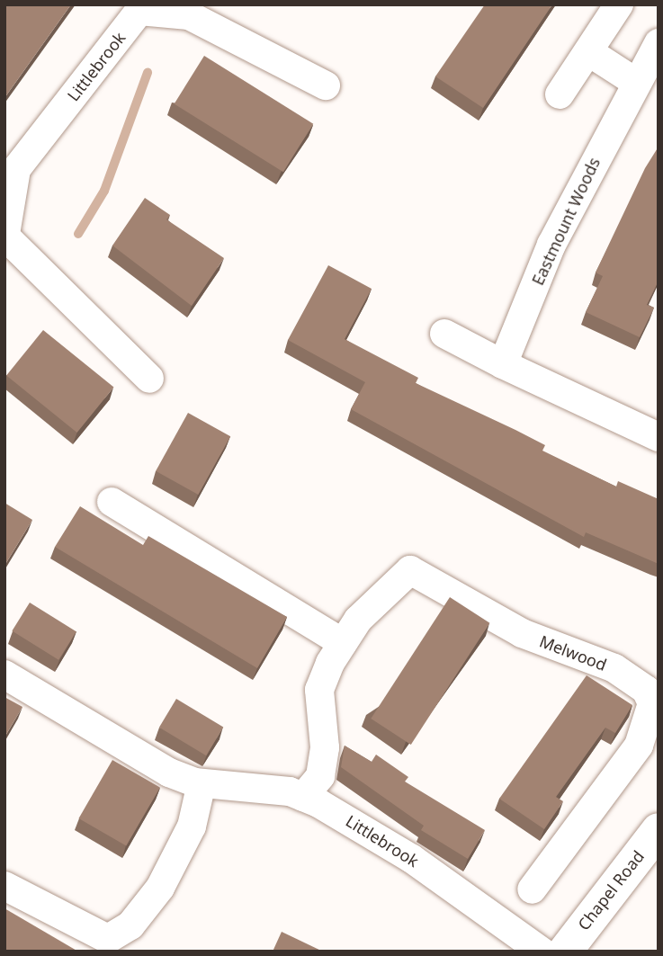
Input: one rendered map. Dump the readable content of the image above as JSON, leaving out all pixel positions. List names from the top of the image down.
{
  "streets": {
    "street": [
      "Littlebrook",
      "Eastmount Woods",
      "Melwood",
      "Chapel Road"
    ]
  },
  "crossings": [
    ["Littlebrook", "Melwood"]
  ]
}
